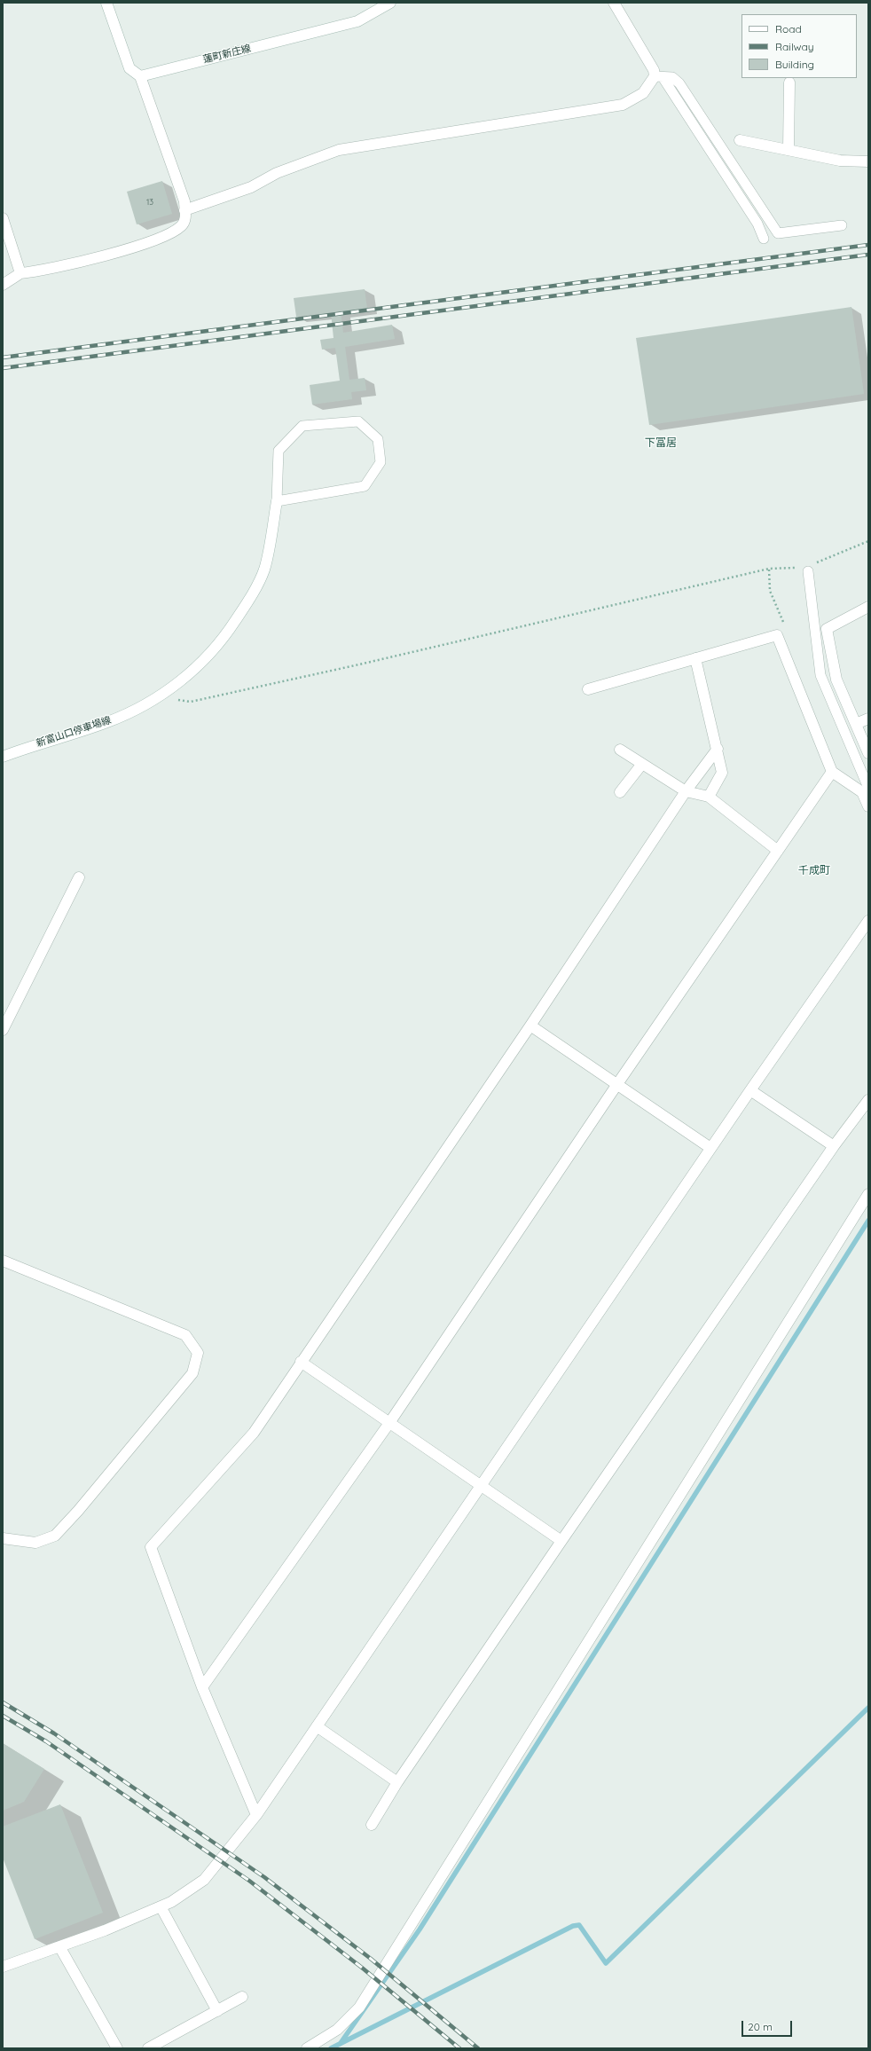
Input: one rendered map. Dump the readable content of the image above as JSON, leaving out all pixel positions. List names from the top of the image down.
{
  "streets": {
    "street": ["蓮町新庄線", "新富山口停車場線"]
  },
  "districts": ["下冨居", "千成町"],
  "house_numbers": ["13"],
  "legend": ["Road", "Railway", "Building"],
  "scale_bar": "20 m"
}
